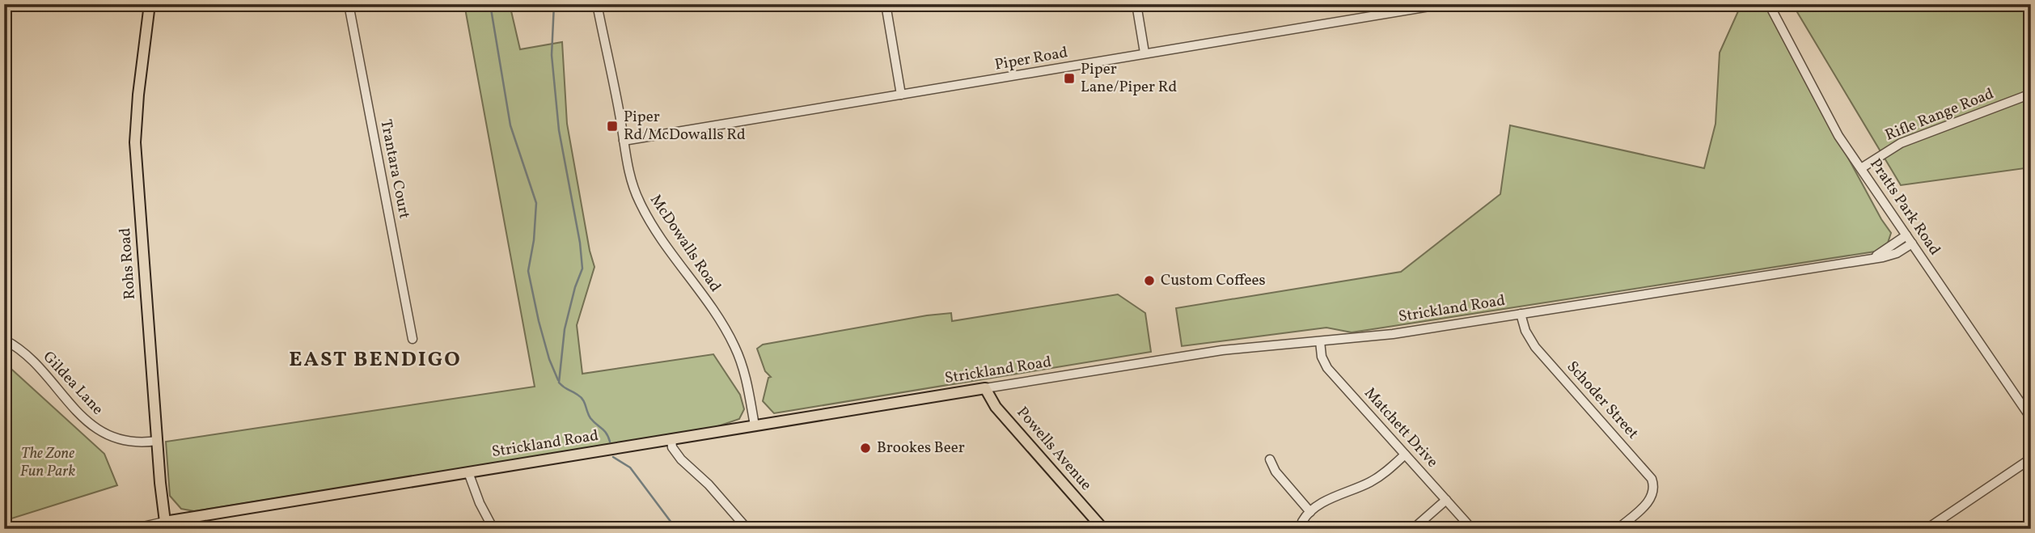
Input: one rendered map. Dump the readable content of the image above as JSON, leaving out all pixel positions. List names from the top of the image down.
{
  "streets": {
    "main road": ["Rohs Road", "Strickland Road", "Powells Avenue"],
    "street": [
      "Piper Road",
      "Rifle Range Road",
      "Trantara Court",
      "Pratts Park Road",
      "McDowalls Road",
      "Gildea Lane",
      "Schoder Street",
      "Matchett Drive"
    ]
  },
  "crossings": [
    ["Piper Road", "McDowalls Road"],
    ["Rifle Range Road", "Pratts Park Road"],
    ["Pratts Park Road", "Strickland Road"],
    ["McDowalls Road", "Strickland Road"],
    ["Rohs Road", "Strickland Road"],
    ["Rohs Road", "Gildea Lane"],
    ["Strickland Road", "Schoder Street"],
    ["Strickland Road", "Matchett Drive"],
    ["Strickland Road", "Powells Avenue"]
  ],
  "districts": ["EAST BENDIGO"],
  "parks": ["The Zone Fun Park"],
  "places": {
    "transit": ["Piper Lane/Piper Rd", "Piper Rd/McDowalls Rd"],
    "other": ["Custom Coffees", "Brookes Beer"]
  }
}
